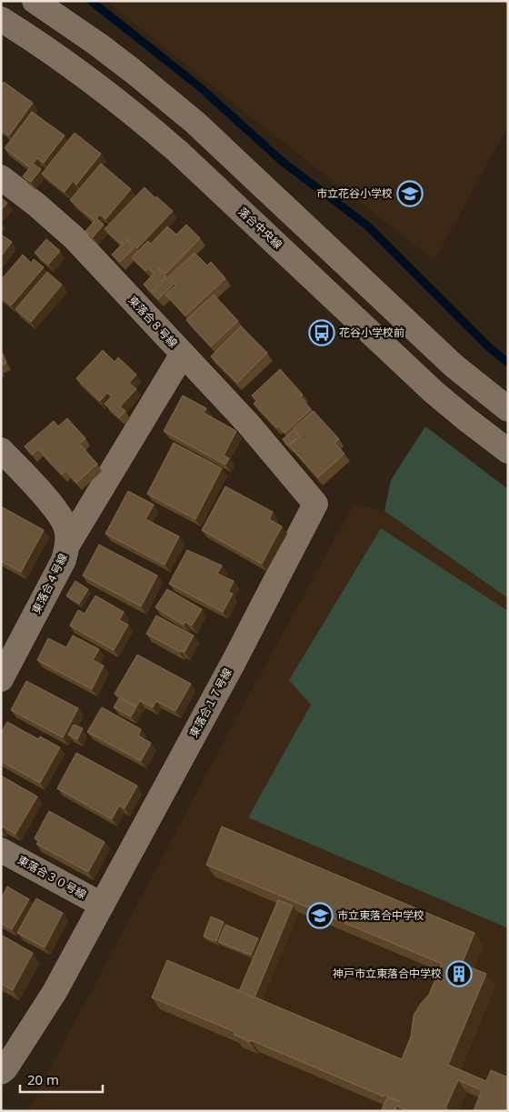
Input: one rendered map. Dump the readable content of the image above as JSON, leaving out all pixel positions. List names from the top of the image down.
{
  "streets": {
    "street": [
      "落合中央線",
      "東落合８号線",
      "東落合４号線",
      "東落合１７号線",
      "東落合３０号線"
    ]
  },
  "crossings": [
    ["東落合８号線", "東落合４号線"],
    ["東落合８号線", "東落合１７号線"],
    ["東落合１７号線", "東落合３０号線"]
  ],
  "places": {
    "school or university": ["市立花谷小学校", "市立東落合中学校"],
    "bus stop": ["花谷小学校前"],
    "building": ["神戸市立東落合中学校"]
  },
  "scale_bar": "20 m"
}
